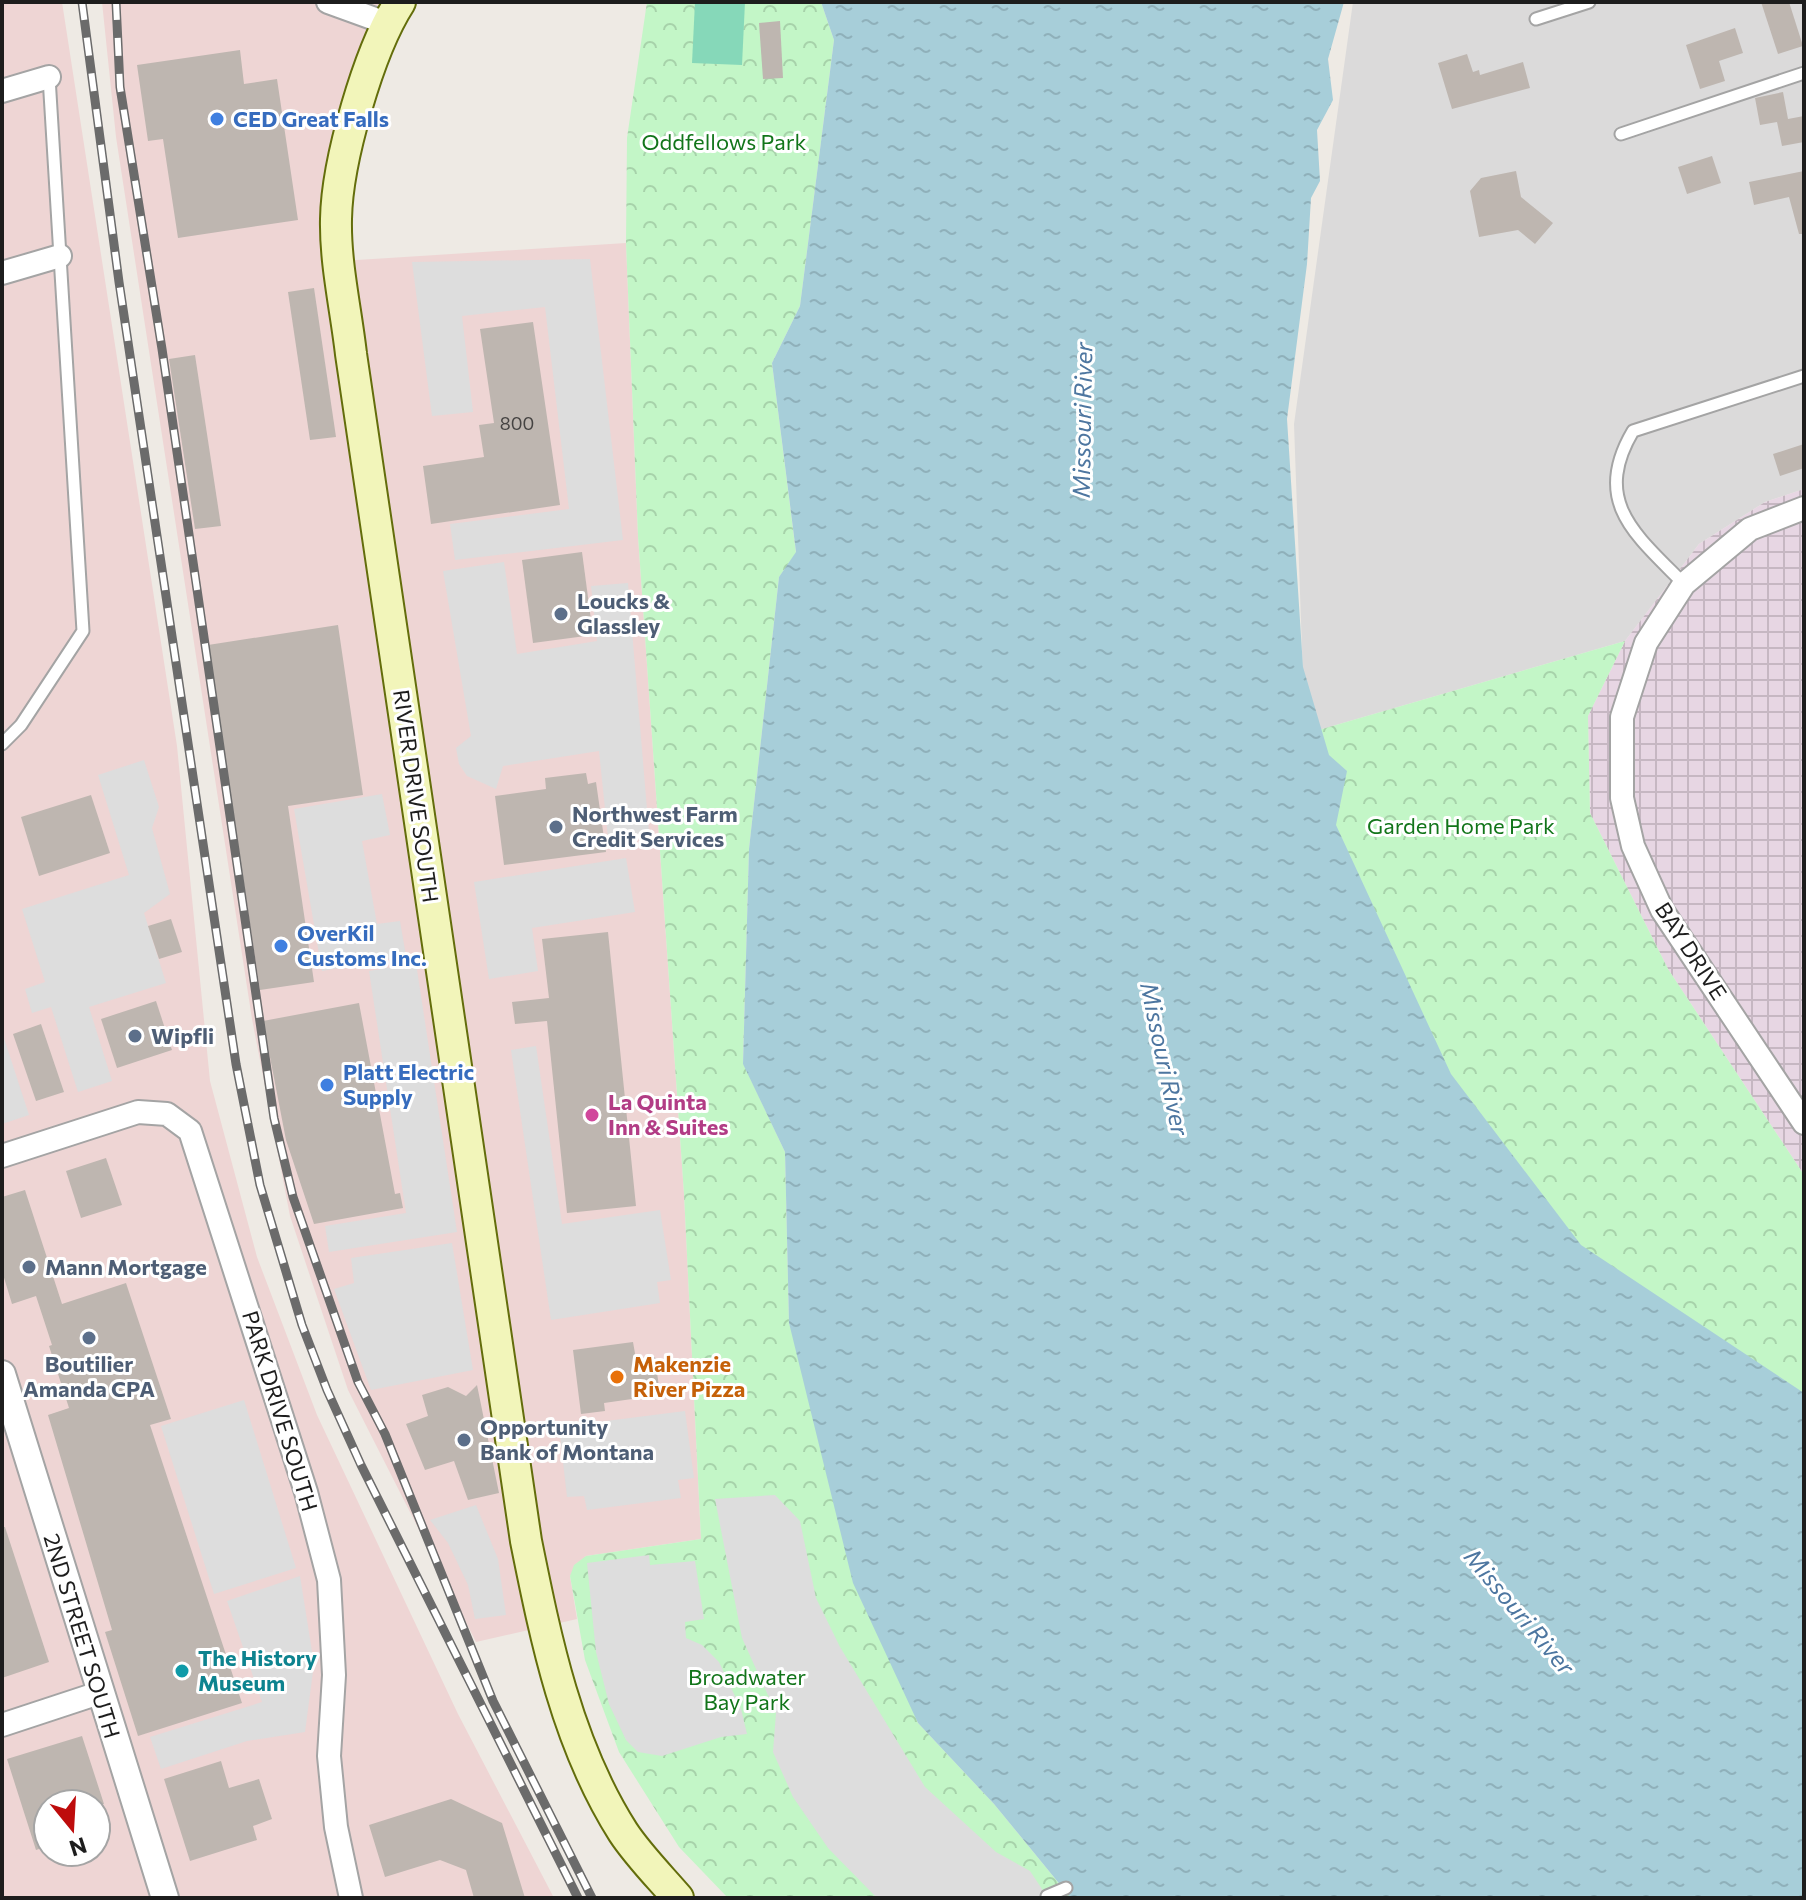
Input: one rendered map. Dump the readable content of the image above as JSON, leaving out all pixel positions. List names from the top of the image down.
{
  "streets": {
    "main road": ["RIVER DRIVE SOUTH"],
    "street": ["BAY DRIVE", "PARK DRIVE SOUTH", "2ND STREET SOUTH"]
  },
  "water": ["Missouri River"],
  "parks": ["Oddfellows Park", "Garden Home Park", "Broadwater Bay Park"],
  "places": [
    "CED Great Falls",
    "Loucks & Glassley",
    "Northwest Farm Credit Services",
    "OverKil Customs Inc.",
    "Wipfli",
    "Platt Electric Supply",
    "La Quinta Inn & Suites",
    "Mann Mortgage",
    "Boutilier Amanda CPA",
    "Makenzie River Pizza",
    "Opportunity Bank of Montana",
    "The History Museum"
  ],
  "house_numbers": ["800"],
  "north": "bottom"
}
